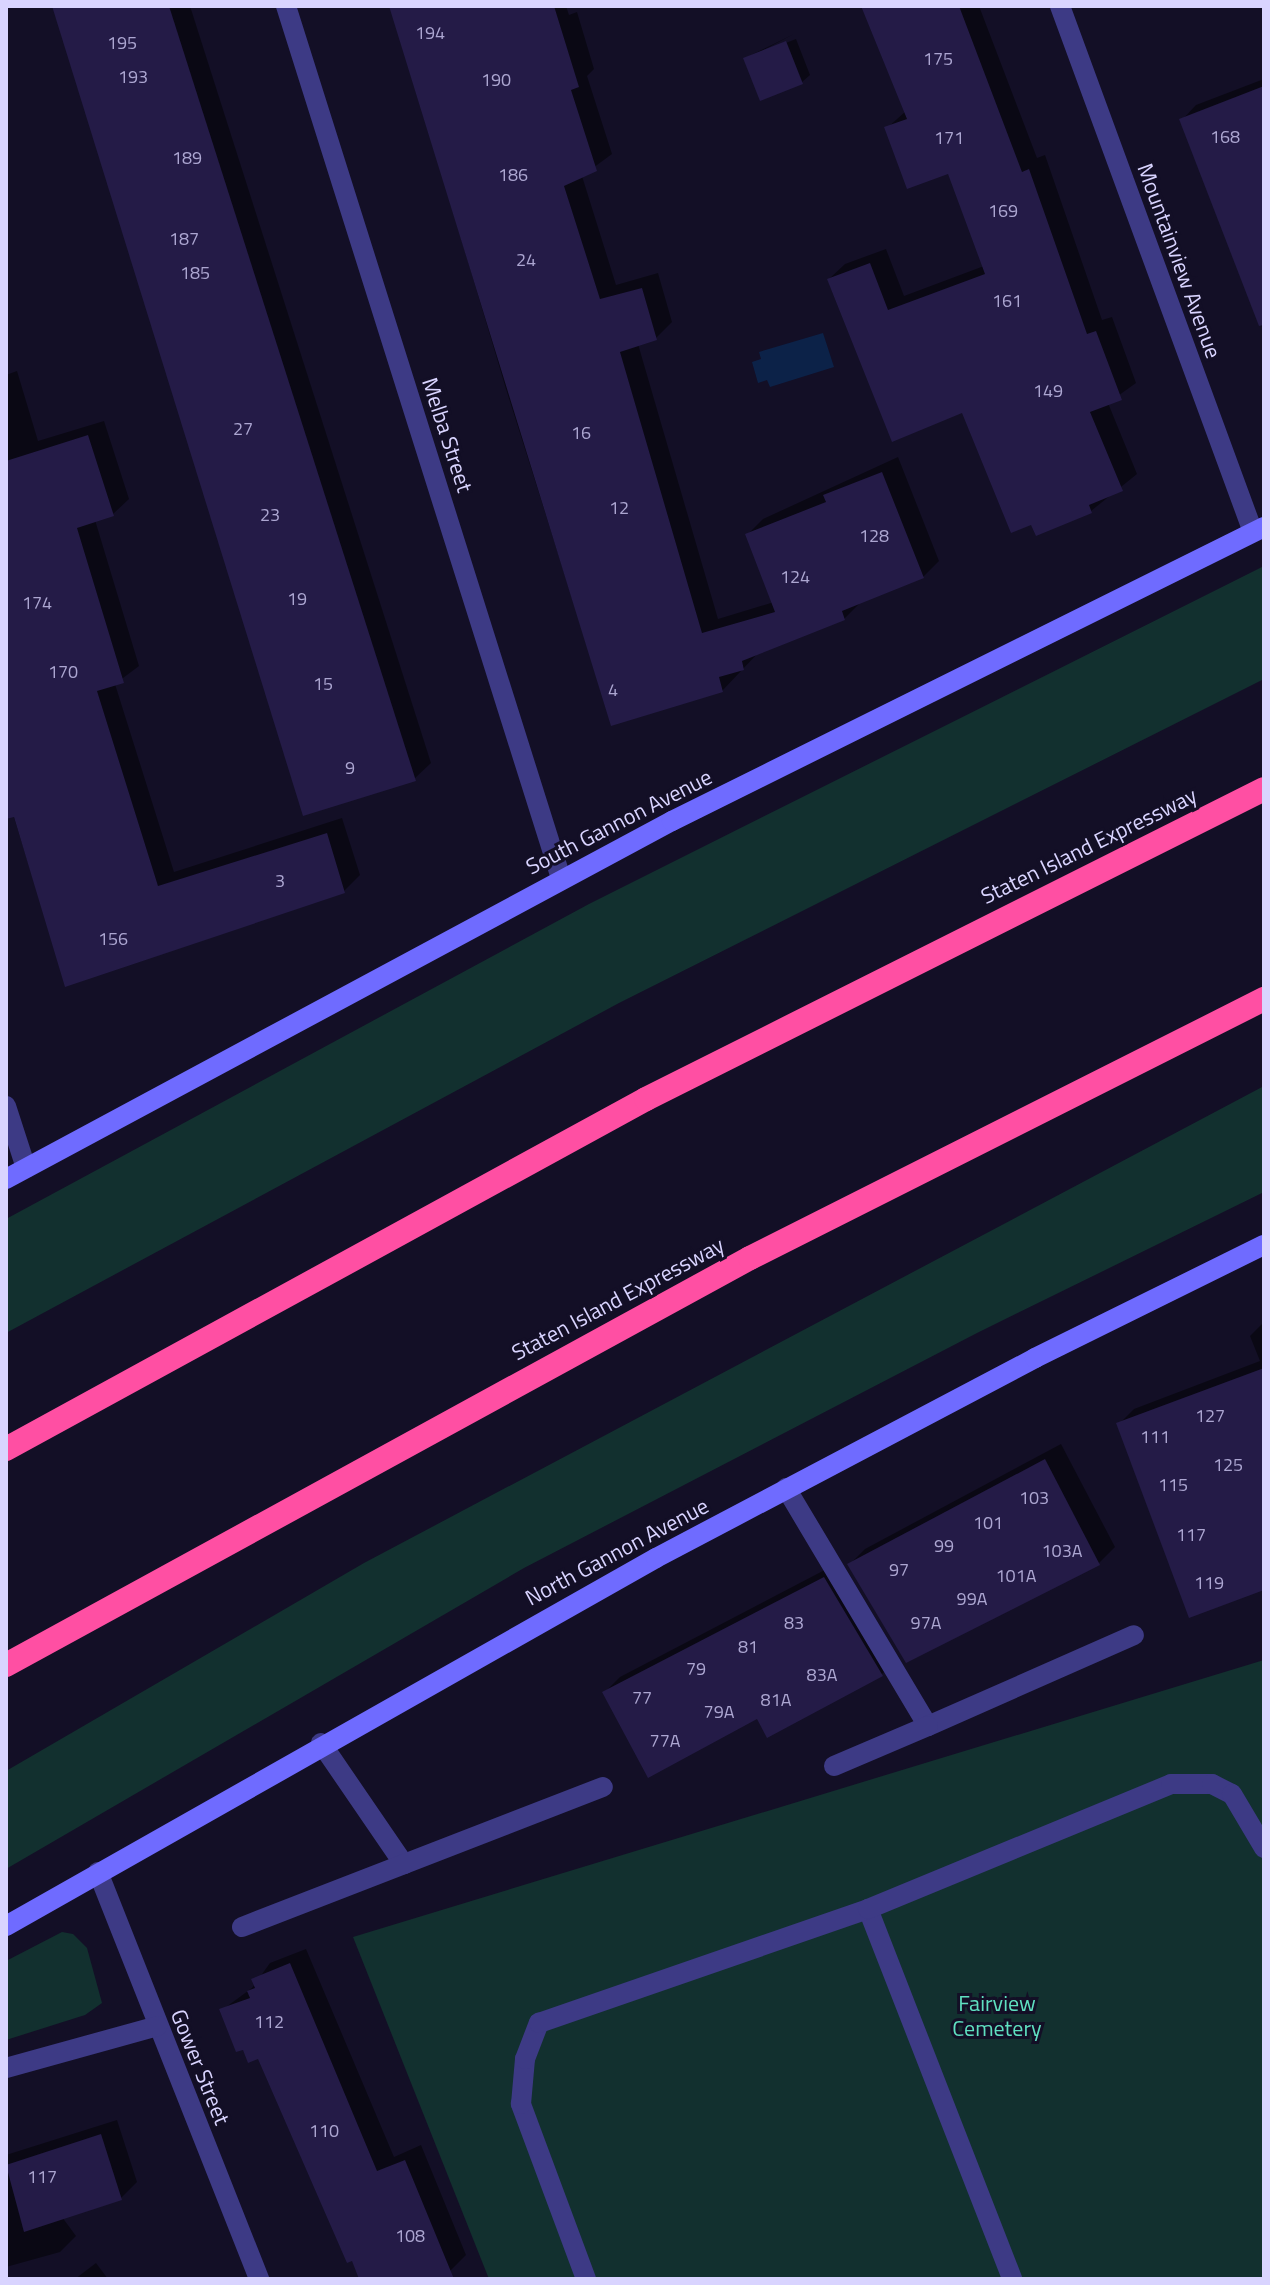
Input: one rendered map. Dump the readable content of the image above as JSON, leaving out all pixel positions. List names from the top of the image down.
{
  "streets": {
    "highway": ["Staten Island Expressway"],
    "main road": ["South Gannon Avenue", "North Gannon Avenue"],
    "street": ["Mountainview Avenue", "Melba Street", "Gower Street"]
  },
  "crossings": [
    ["Mountainview Avenue", "South Gannon Avenue"],
    ["Melba Street", "South Gannon Avenue"],
    ["North Gannon Avenue", "Gower Street"]
  ],
  "parks": ["Fairview Cemetery"],
  "house_numbers": [
    "194",
    "195",
    "175",
    "193",
    "190",
    "168",
    "171",
    "189",
    "186",
    "169",
    "187",
    "24",
    "185",
    "161",
    "149",
    "27",
    "16",
    "12",
    "23",
    "128",
    "124",
    "19",
    "174",
    "170",
    "15",
    "4",
    "9",
    "3",
    "156",
    "127",
    "111",
    "125",
    "115",
    "103",
    "101",
    "117",
    "99",
    "103A",
    "97",
    "101A",
    "119",
    "99A",
    "83",
    "97A",
    "81",
    "79",
    "83A",
    "77",
    "81A",
    "79A",
    "77A",
    "112",
    "110",
    "117",
    "108"
  ]
}
